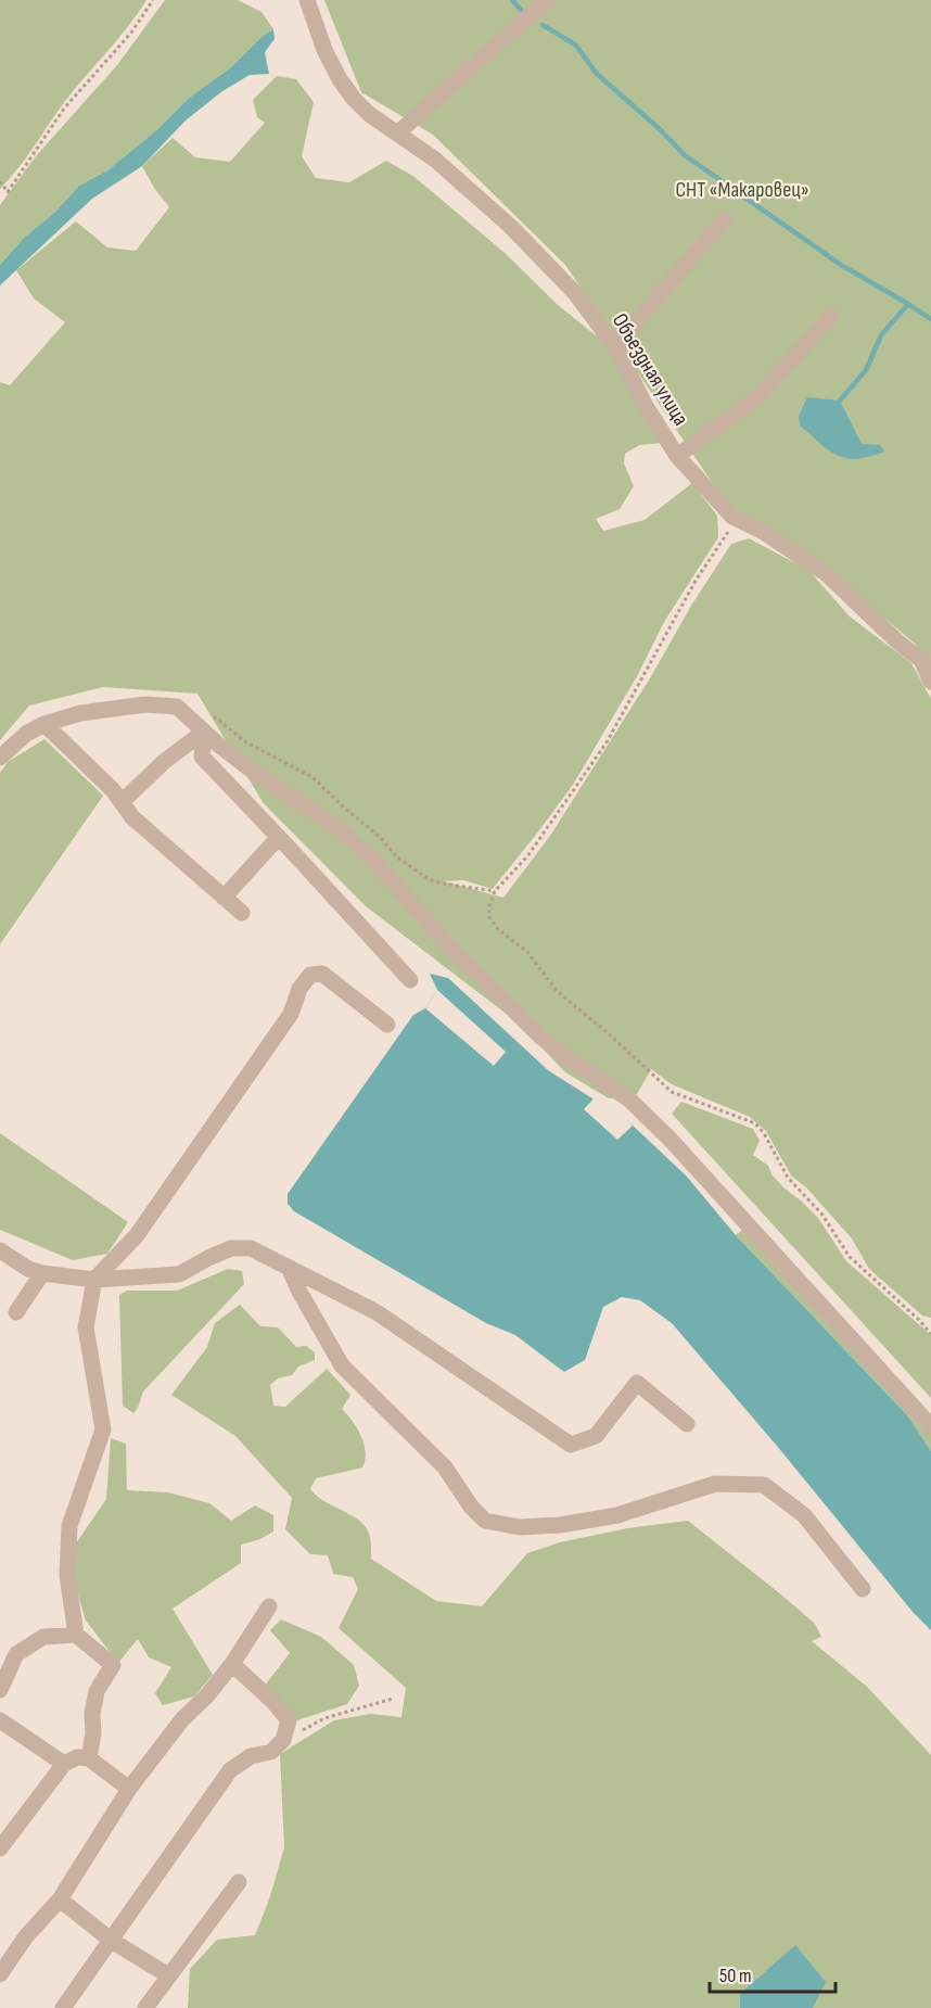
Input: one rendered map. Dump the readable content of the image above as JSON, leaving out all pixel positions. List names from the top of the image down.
{
  "streets": {
    "street": ["Объездная улица"]
  },
  "parks": ["СНТ «Макаровец»"],
  "scale_bar": "50 m"
}
